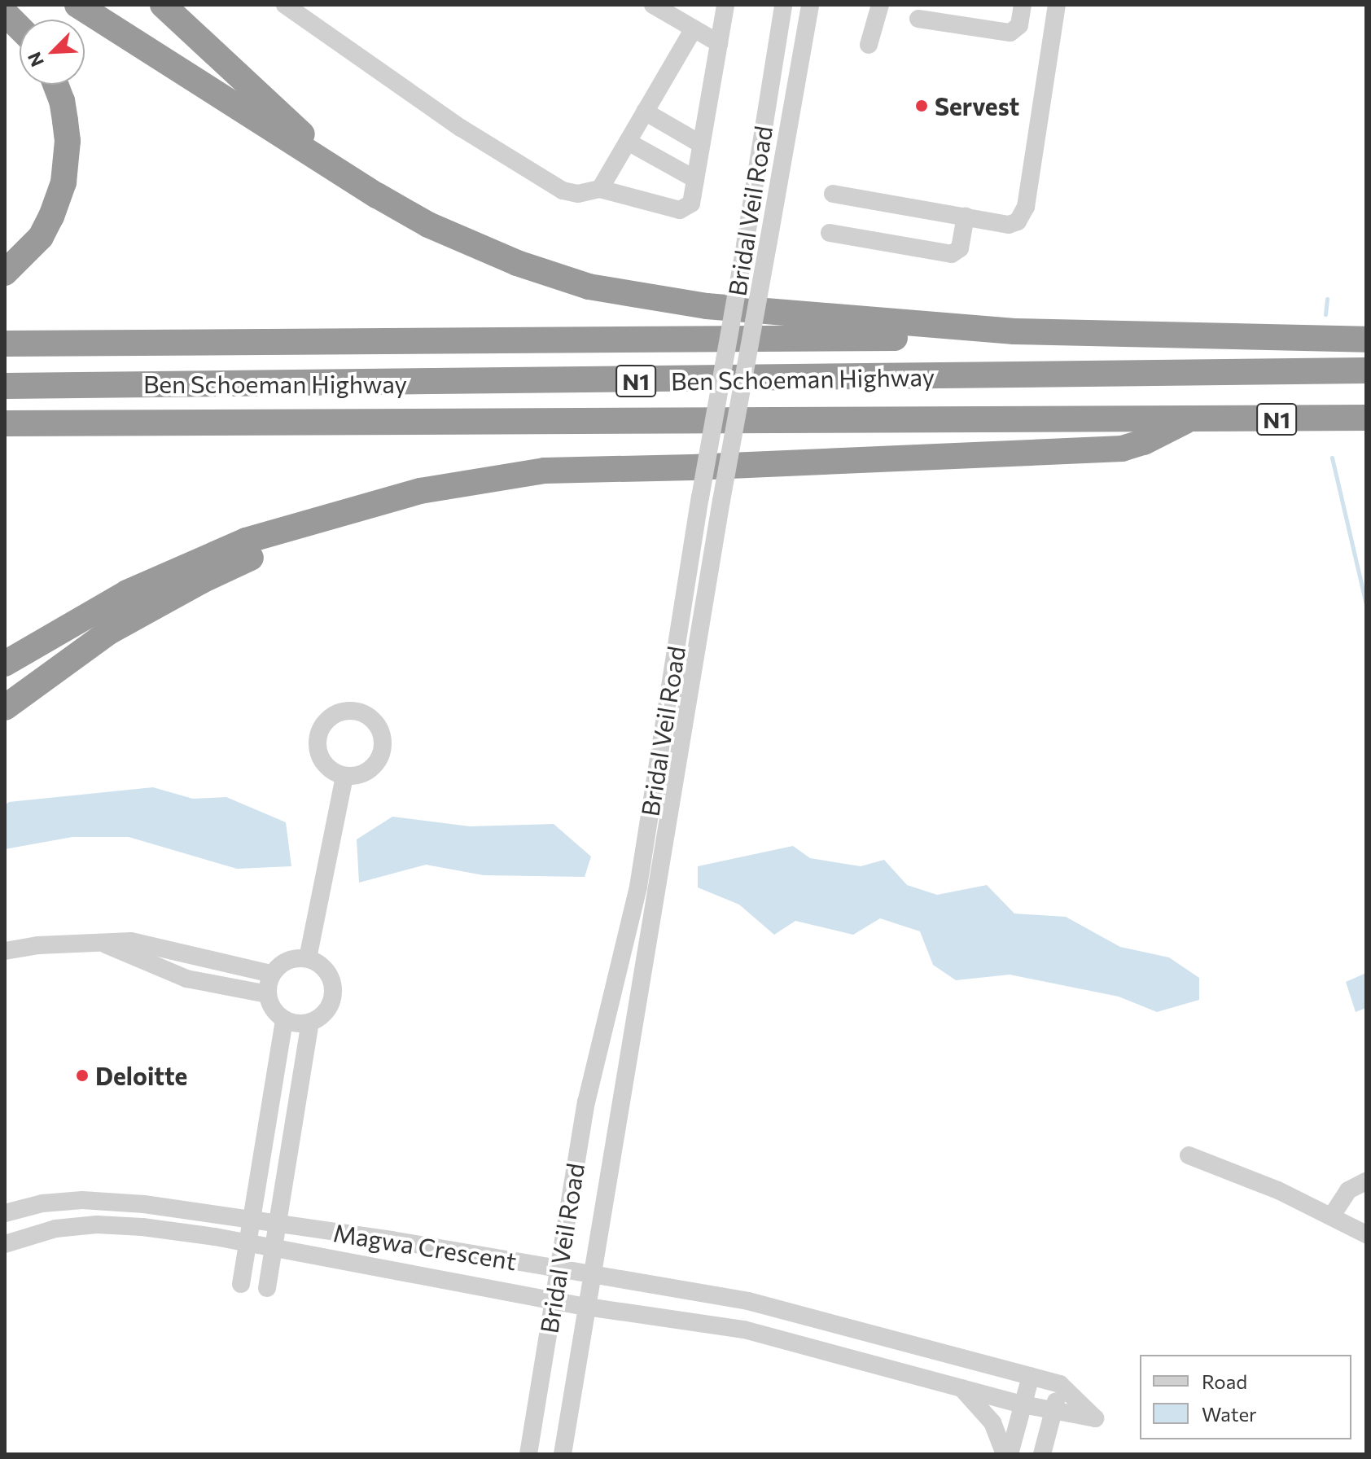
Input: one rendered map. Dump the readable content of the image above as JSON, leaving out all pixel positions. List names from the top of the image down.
{
  "streets": {
    "highway": ["Ben Schoeman Highway", "N1"],
    "street": ["Bridal Veil Road", "Magwa Crescent"]
  },
  "crossings": [
    ["Bridal Veil Road", "Magwa Crescent"]
  ],
  "places": ["Servest", "Deloitte"],
  "legend": ["Road", "Water"],
  "north": "bottom left"
}
